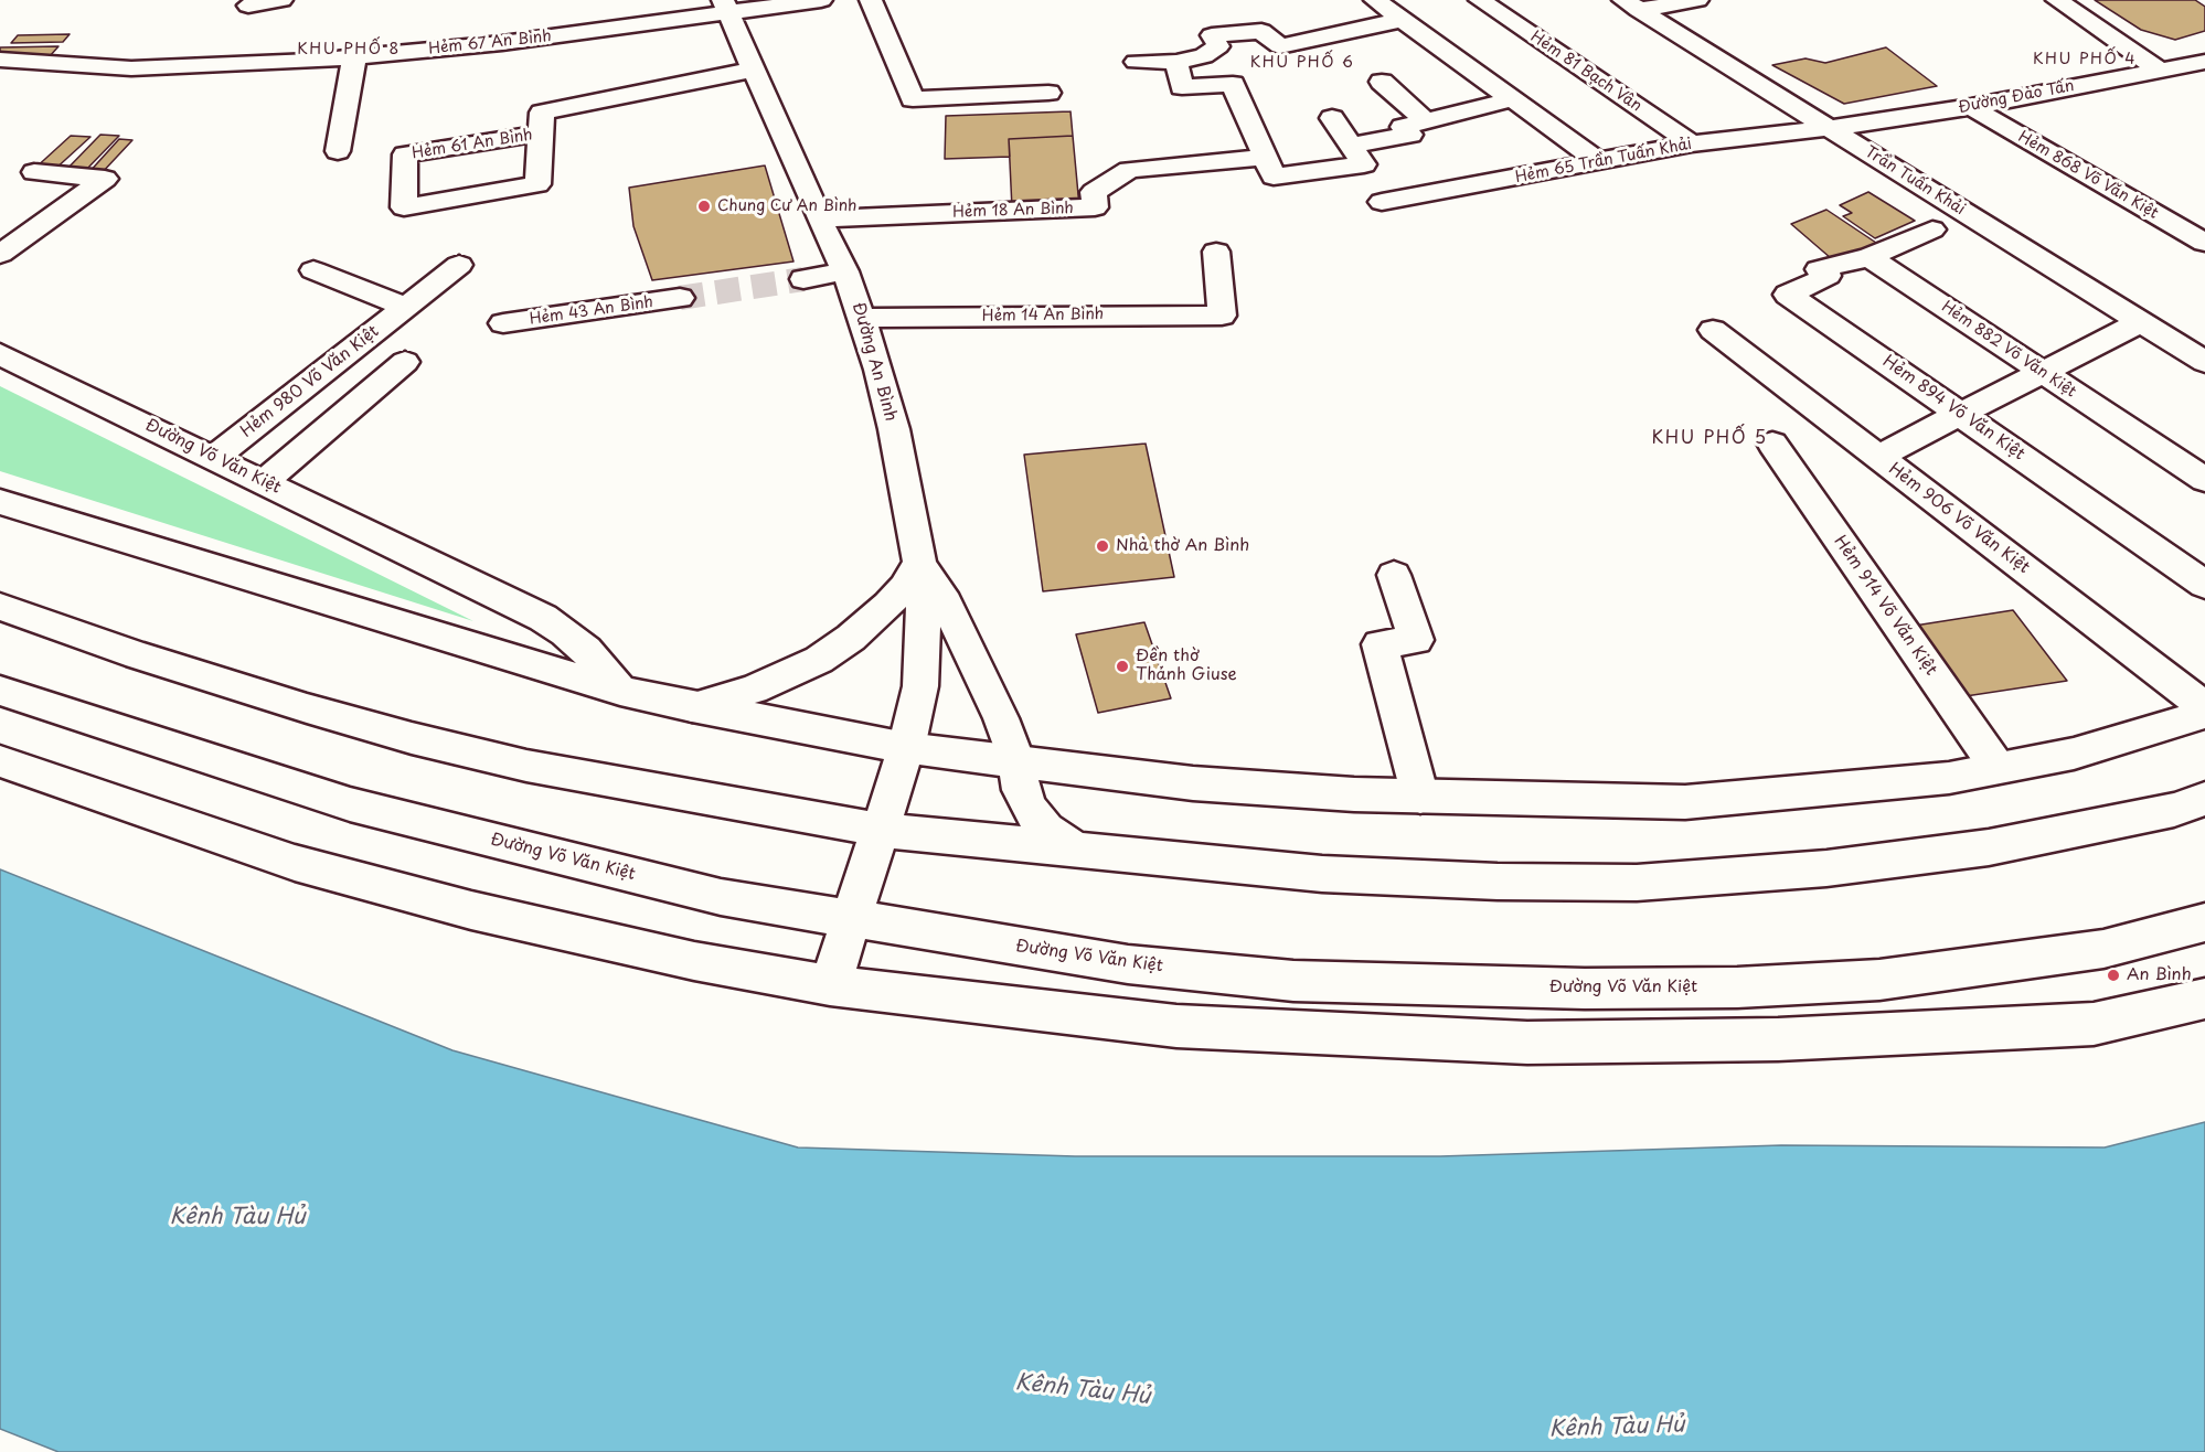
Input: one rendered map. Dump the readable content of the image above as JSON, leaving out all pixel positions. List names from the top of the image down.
{
  "streets": {
    "main road": [
      "Hẻm 67 An Bình",
      "Hẻm 81 Bạch Vân",
      "Đường Đào Tấn",
      "Hẻm 61 An Bình",
      "Hẻm 65 Trần Tuấn Khải",
      "Hẻm 868 Võ Văn Kiệt",
      "Trần Tuấn Khải",
      "Hẻm 18 An Bình",
      "Hẻm 43 An Bình",
      "Hẻm 14 An Bình",
      "Hẻm 882 Võ Văn Kiệt",
      "Đường An Bình",
      "Hẻm 980 Võ Văn Kiệt",
      "Hẻm 894 Võ Văn Kiệt",
      "Đường Võ Văn Kiệt",
      "Hẻm 906 Võ Văn Kiệt",
      "Hẻm 914 Võ Văn Kiệt"
    ]
  },
  "crossings": [
    ["Hẻm 67 An Bình", "Đường An Bình"],
    ["Hẻm 81 Bạch Vân", "Hẻm 65 Trần Tuấn Khải"],
    ["Đường Đào Tấn", "Hẻm 65 Trần Tuấn Khải"],
    ["Đường Đào Tấn", "Hẻm 868 Võ Văn Kiệt"],
    ["Đường Đào Tấn", "Trần Tuấn Khải"],
    ["Hẻm 61 An Bình", "Đường An Bình"],
    ["Hẻm 65 Trần Tuấn Khải", "Trần Tuấn Khải"],
    ["Hẻm 18 An Bình", "Đường An Bình"],
    ["Hẻm 14 An Bình", "Đường An Bình"],
    ["Hẻm 882 Võ Văn Kiệt", "Hẻm 894 Võ Văn Kiệt"],
    ["Đường An Bình", "Đường Võ Văn Kiệt"],
    ["Hẻm 980 Võ Văn Kiệt", "Đường Võ Văn Kiệt"]
  ],
  "districts": [
    "KHU PHỐ 8",
    "KHU PHỐ 4",
    "KHU PHỐ 6",
    "KHU PHỐ 5"
  ],
  "water": ["Kênh Tàu Hủ"],
  "places": [
    "Chung Cư An Bình",
    "Nhà thờ An Bình",
    "Đền thờ Thánh Giuse",
    "An Bình"
  ]
}
